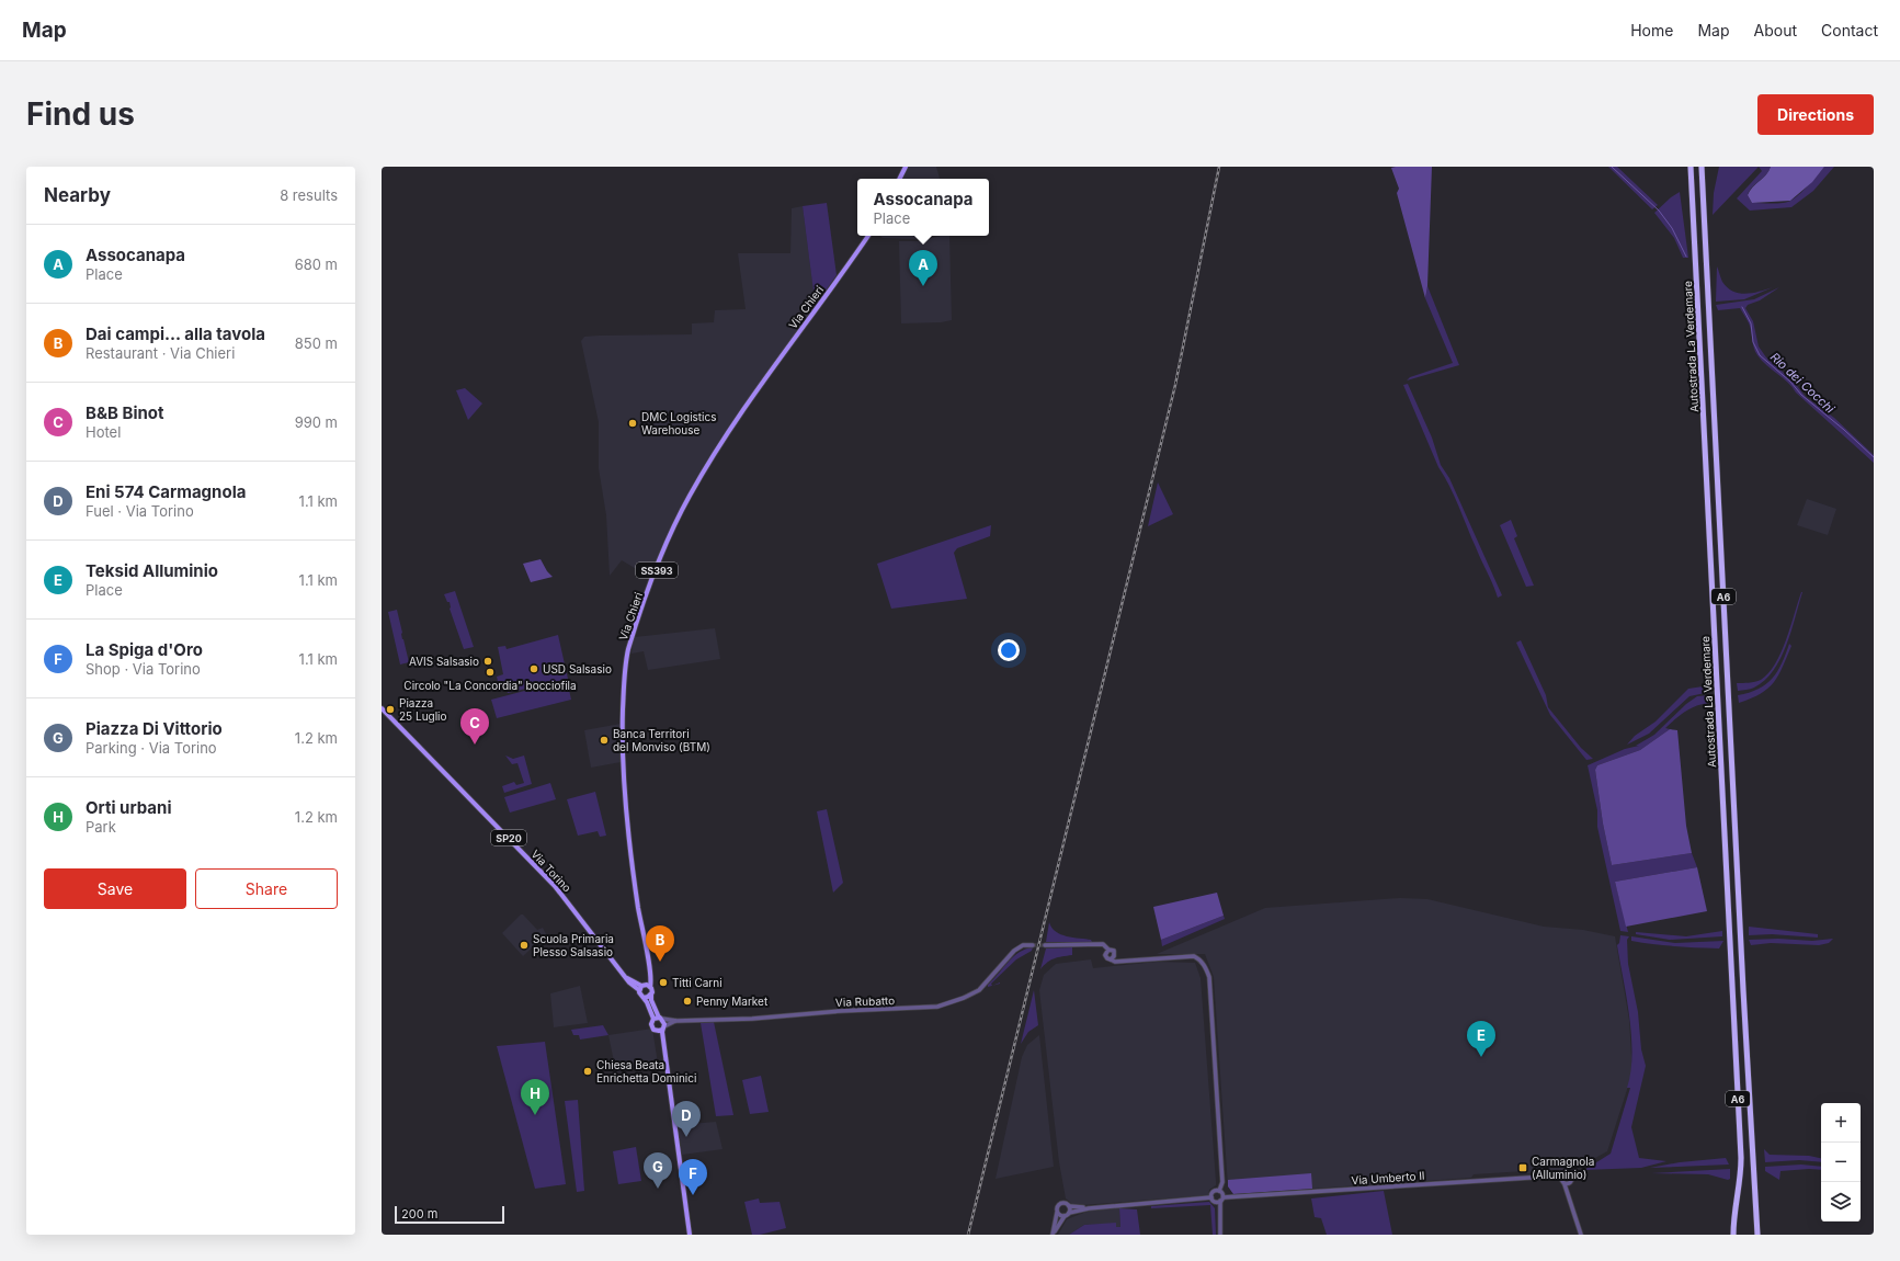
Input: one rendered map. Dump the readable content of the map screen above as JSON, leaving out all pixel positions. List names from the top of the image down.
{
  "streets": {
    "highway": ["Autostrada La Verdemare", "A6"],
    "main road": [
      "Via Chieri",
      "SS393",
      "SP20",
      "Via Torino"
    ],
    "street": ["Via Rubatto", "Via Umberto II"]
  },
  "crossings": [
    ["Via Chieri", "Via Torino"]
  ],
  "water": ["Rio dei Cocchi"],
  "places": {
    "other": [
      "DMC Logistics Warehouse",
      "AVIS Salsasio",
      "USD Salsasio",
      "Circolo \"La Concordia\" bocciofila",
      "Piazza 25 Luglio",
      "Banca Territori del Monviso (BTM)",
      "Scuola Primaria Plesso Salsasio",
      "Titti Carni",
      "Penny Market",
      "Chiesa Beata Enrichetta Dominici"
    ],
    "transit": ["Carmagnola (Alluminio)"]
  },
  "scale_bar": "200 m",
  "page": {
    "header": "Map",
    "nav": [
      "Home",
      "Map",
      "About",
      "Contact"
    ],
    "buttons": [
      "Directions",
      ["Save", "Share"]
    ],
    "title": "Find us",
    "heading": ["Nearby", "8 results"],
    "popup": ["Assocanapa", "Place"],
    "list": [
      {
        "mark": "A",
        "name": "Assocanapa",
        "note": "Place",
        "value": "680 m"
      },
      {
        "mark": "B",
        "name": "Dai campi... alla tavola",
        "note": "Restaurant · Via Chieri",
        "value": "850 m"
      },
      {
        "mark": "C",
        "name": "B&B Binot",
        "note": "Hotel",
        "value": "990 m"
      },
      {
        "mark": "D",
        "name": "Eni 574 Carmagnola",
        "note": "Fuel · Via Torino",
        "value": "1.1 km"
      },
      {
        "mark": "E",
        "name": "Teksid Alluminio",
        "note": "Place",
        "value": "1.1 km"
      },
      {
        "mark": "F",
        "name": "La Spiga d'Oro",
        "note": "Shop · Via Torino",
        "value": "1.1 km"
      },
      {
        "mark": "G",
        "name": "Piazza Di Vittorio",
        "note": "Parking · Via Torino",
        "value": "1.2 km"
      },
      {
        "mark": "H",
        "name": "Orti urbani",
        "note": "Park",
        "value": "1.2 km"
      }
    ],
    "pins": [
      "A",
      "C",
      "B",
      "E",
      "H",
      "D",
      "G",
      "F"
    ],
    "map_buttons": ["+", "−"],
    "scale": "200 m"
  }
}
